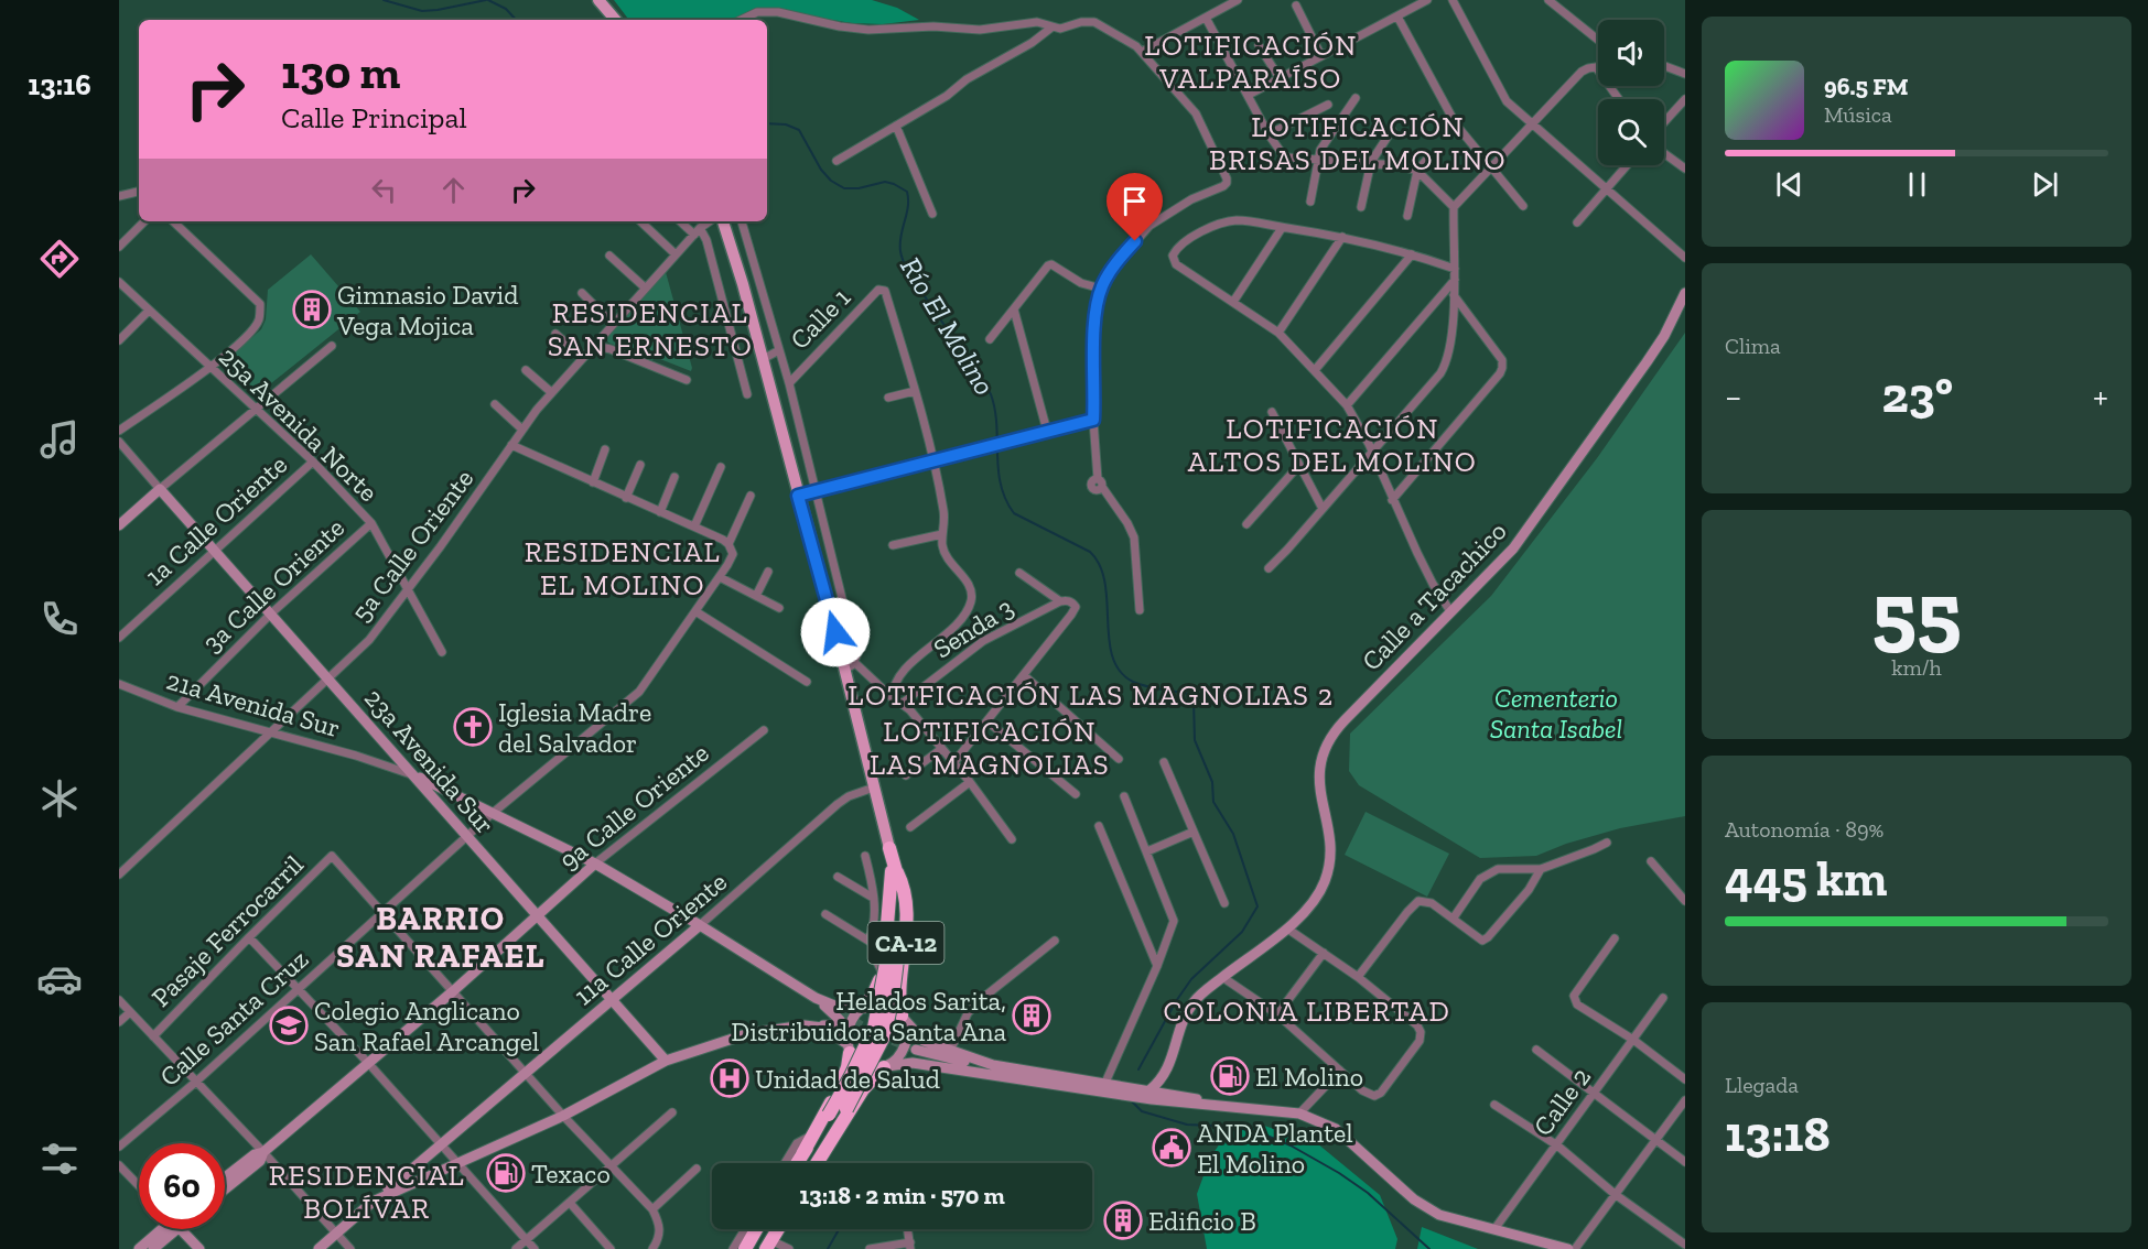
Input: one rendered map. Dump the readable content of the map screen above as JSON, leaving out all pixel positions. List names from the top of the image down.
{
  "streets": {
    "highway": ["CA-12"],
    "main road": [
      "Calle a Tacachico",
      "23a Avenida Sur",
      "9a Calle Oriente",
      "11a Calle Oriente"
    ],
    "street": [
      "Calle 1",
      "25a Avenida Norte",
      "1a Calle Oriente",
      "5a Calle Oriente",
      "3a Calle Oriente",
      "Senda 3",
      "21a Avenida Sur",
      "Pasaje Ferrocarril",
      "Calle Santa Cruz",
      "Calle 2"
    ]
  },
  "crossings": [
    ["25a Avenida Norte", "1a Calle Oriente"],
    ["25a Avenida Norte", "5a Calle Oriente"],
    ["25a Avenida Norte", "3a Calle Oriente"],
    ["1a Calle Oriente", "23a Avenida Sur"],
    ["5a Calle Oriente", "21a Avenida Sur"],
    ["5a Calle Oriente", "23a Avenida Sur"],
    ["3a Calle Oriente", "21a Avenida Sur"],
    ["3a Calle Oriente", "23a Avenida Sur"],
    ["21a Avenida Sur", "23a Avenida Sur"],
    ["23a Avenida Sur", "9a Calle Oriente"],
    ["23a Avenida Sur", "11a Calle Oriente"],
    ["23a Avenida Sur", "Calle Santa Cruz"],
    ["Pasaje Ferrocarril", "Calle Santa Cruz"]
  ],
  "districts": [
    "LOTIFICACIÓN VALPARAÍSO",
    "LOTIFICACIÓN BRISAS DEL MOLINO",
    "RESIDENCIAL SAN ERNESTO",
    "LOTIFICACIÓN ALTOS DEL MOLINO",
    "RESIDENCIAL EL MOLINO",
    "LOTIFICACIÓN LAS MAGNOLIAS 2",
    "LOTIFICACIÓN LAS MAGNOLIAS",
    "BARRIO SAN RAFAEL",
    "COLONIA LIBERTAD",
    "RESIDENCIAL BOLÍVAR"
  ],
  "water": ["Río El Molino"],
  "parks": ["Cementerio Santa Isabel"],
  "places": {
    "building": ["Gimnasio David Vega Mojica", "Helados Sarita, Distribuidora Santa Ana", "Edificio B"],
    "church": ["Iglesia Madre del Salvador"],
    "school or university": ["Colegio Anglicano San Rafael Arcangel"],
    "fuel station": ["El Molino", "Texaco"],
    "hospital": ["Unidad de Salud"],
    "public building": ["ANDA Plantel El Molino"]
  },
  "page": {
    "tabs": "13:16",
    "turn": ["130 m", "Calle Principal"],
    "song": ["96.5 FM", "Música"],
    "tile": [
      "Clima",
      ["55", "km/h"],
      ["Autonomía · 89%", "445 km"],
      ["Llegada", "13:18"]
    ],
    "heat": ["−", "23°", "+"],
    "limit": "60",
    "trip": "13:18 · 2 min · 570 m"
  }
}
